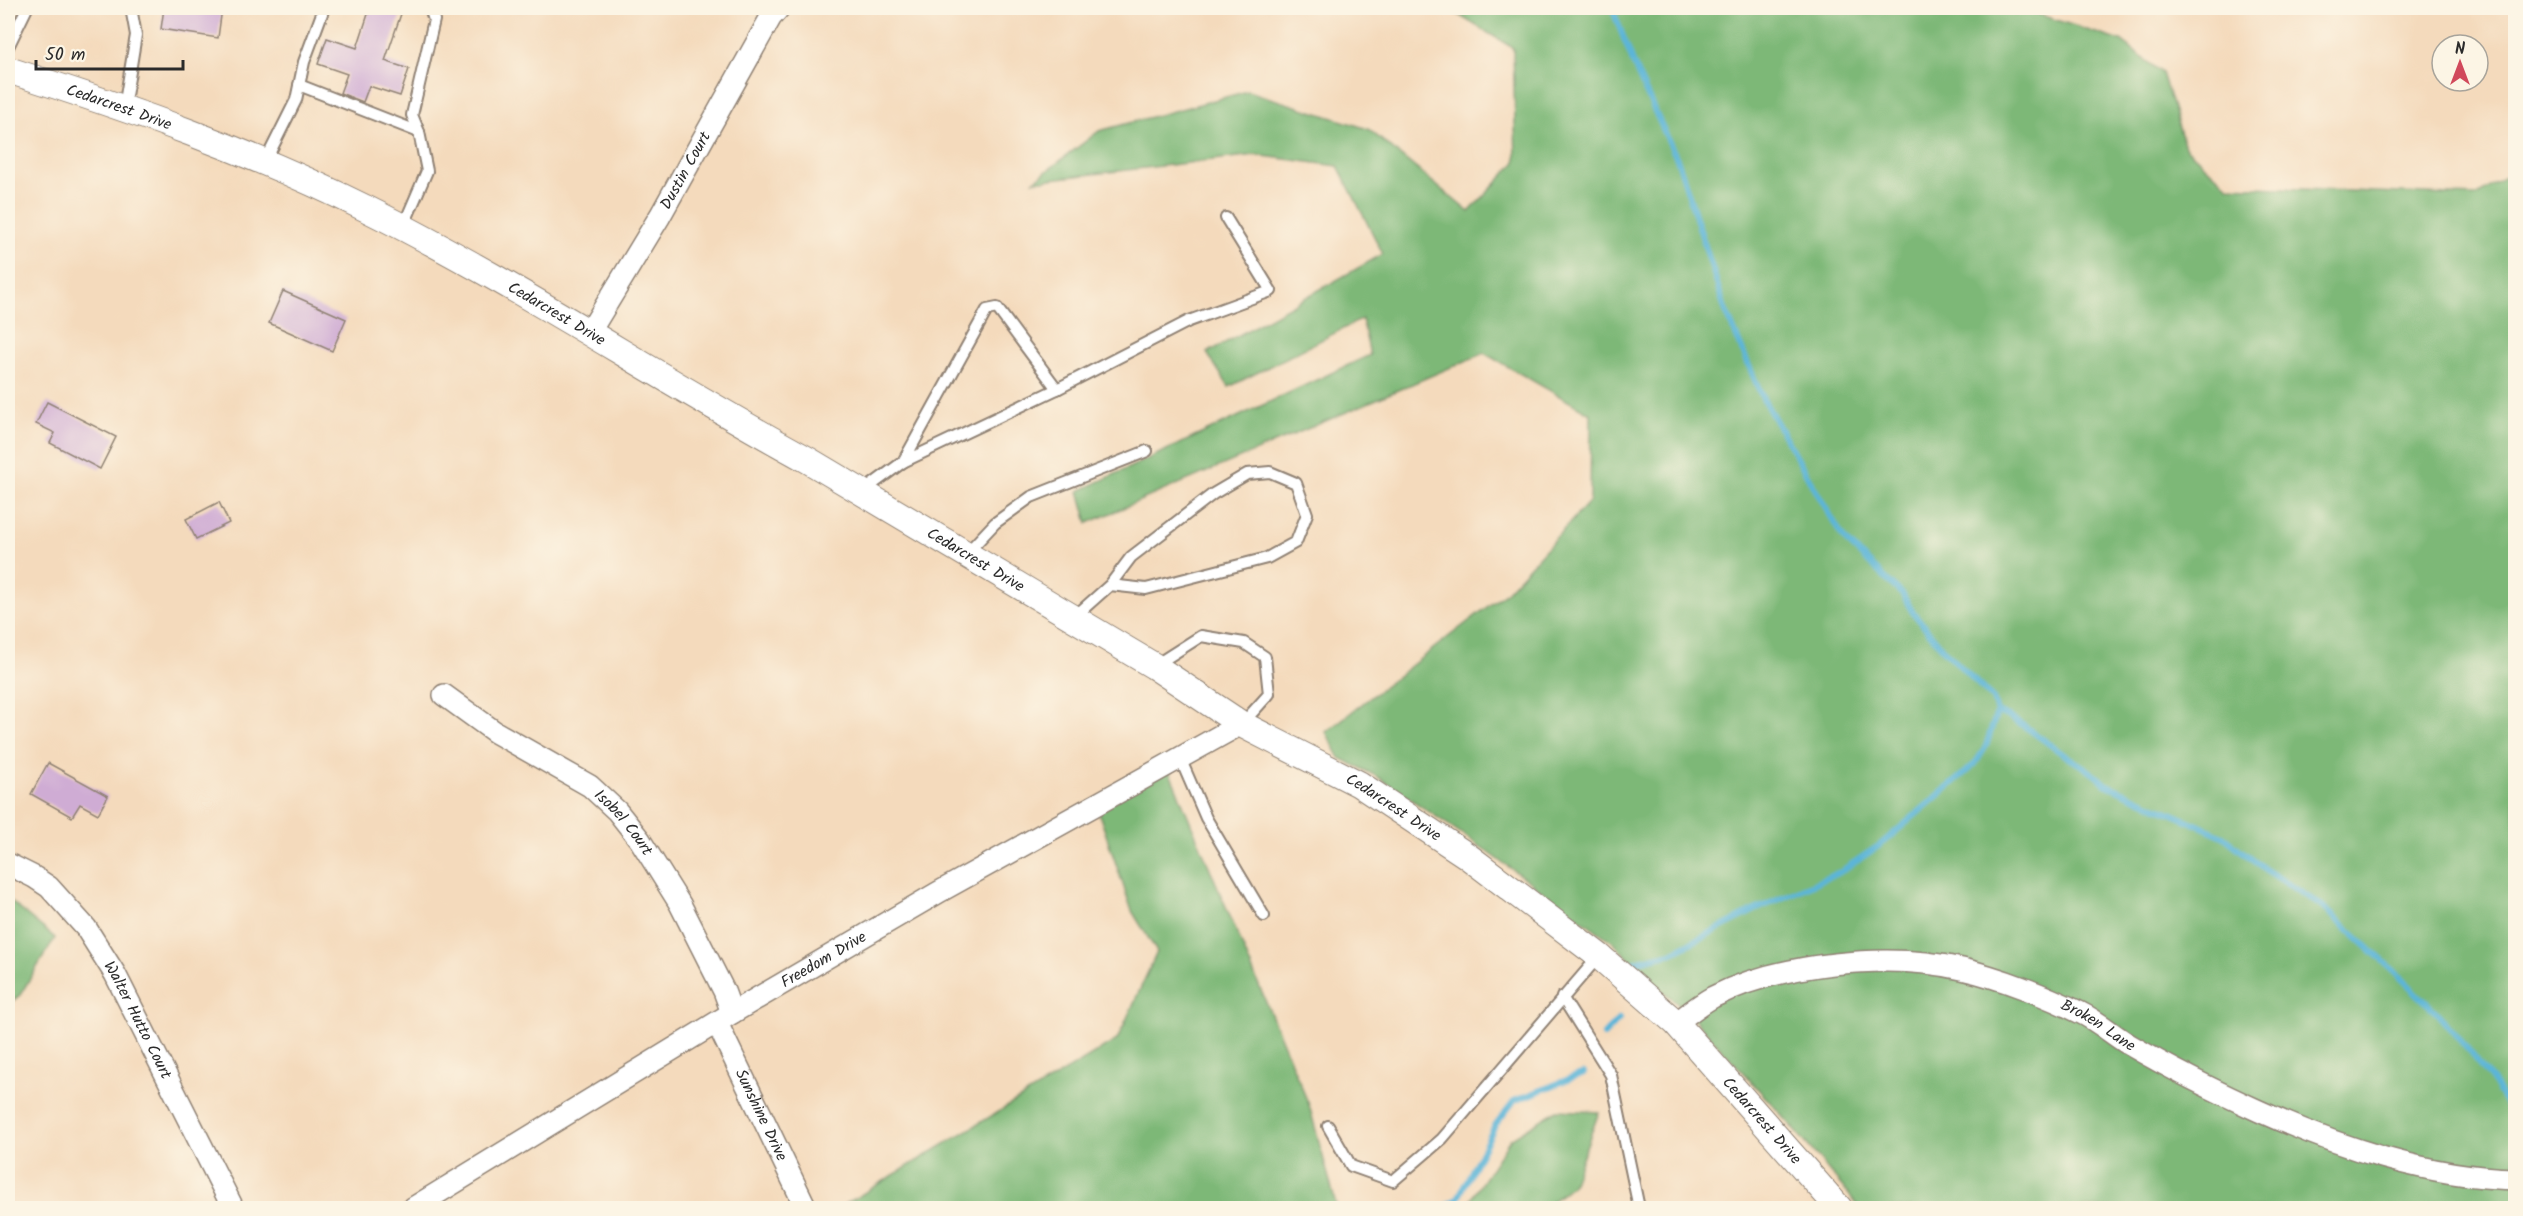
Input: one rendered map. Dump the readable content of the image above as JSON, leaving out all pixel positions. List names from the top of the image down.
{
  "streets": {
    "street": [
      "Cedarcrest Drive",
      "Dustin Court",
      "Isobel Court",
      "Freedom Drive",
      "Walter Hutto Court",
      "Broken Lane",
      "Sunshine Drive"
    ]
  },
  "crossings": [
    ["Cedarcrest Drive", "Dustin Court"],
    ["Cedarcrest Drive", "Freedom Drive"],
    ["Cedarcrest Drive", "Broken Lane"],
    ["Isobel Court", "Freedom Drive"],
    ["Isobel Court", "Sunshine Drive"],
    ["Freedom Drive", "Sunshine Drive"]
  ],
  "scale_bar": "50 m",
  "north": "top"
}
